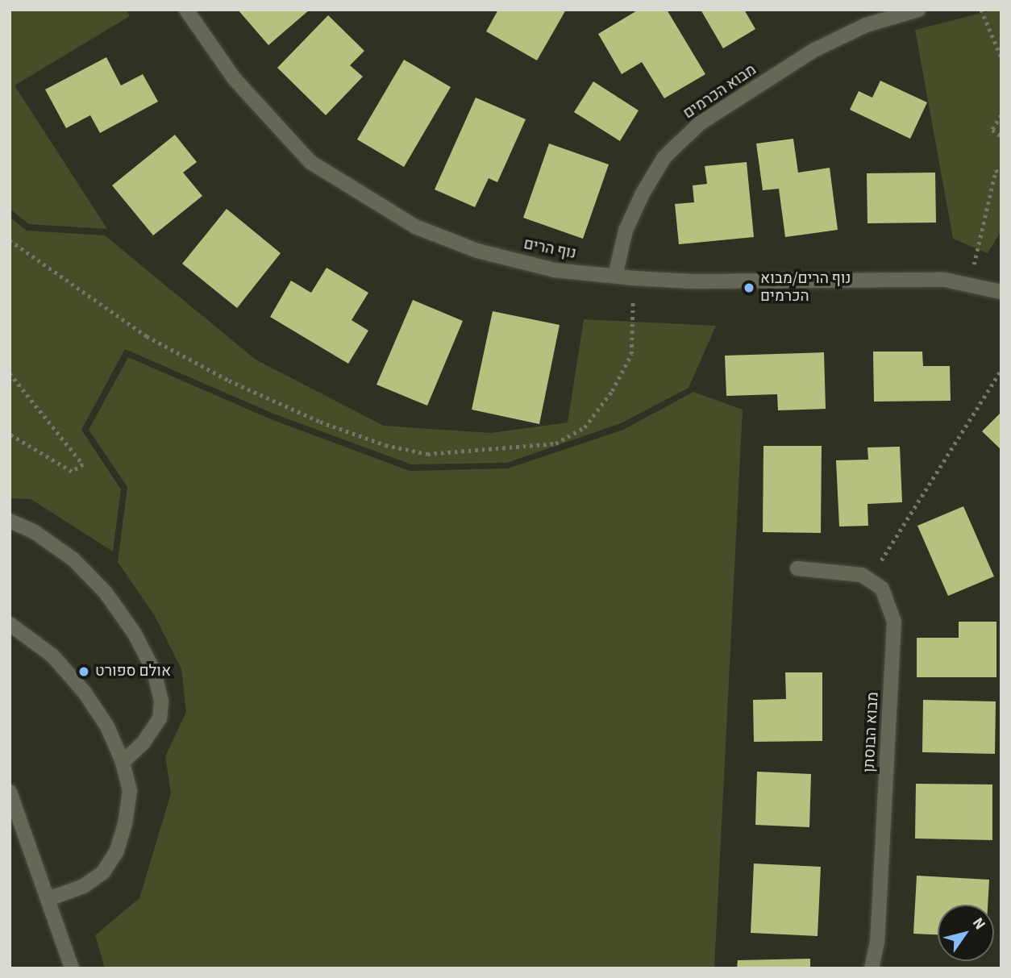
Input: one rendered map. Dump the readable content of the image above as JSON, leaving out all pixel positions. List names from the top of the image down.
{
  "streets": {
    "street": ["מבוא הכרמים", "נוף הרים", "מבוא הבוסתן"]
  },
  "crossings": [
    ["מבוא הכרמים", "נוף הרים"]
  ],
  "places": ["נוף הרים/מבוא הכרמים", "אולם ספורט"],
  "north": "top right"
}
